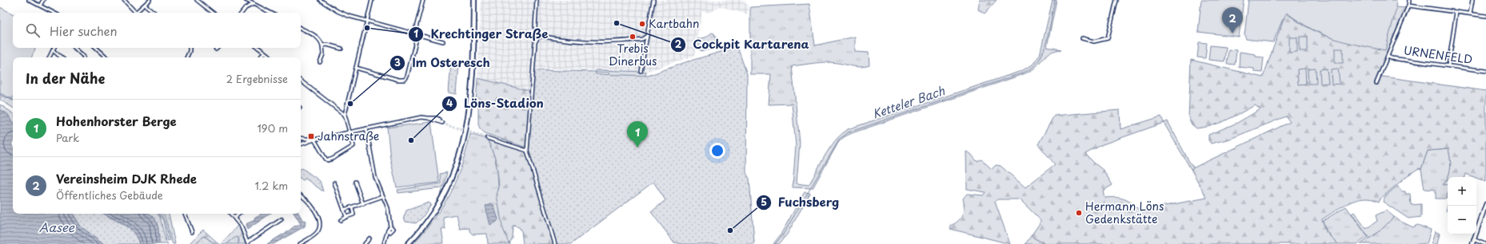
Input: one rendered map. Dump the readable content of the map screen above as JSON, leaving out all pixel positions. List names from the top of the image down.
{
  "streets": {
    "street": ["URNENFELD"]
  },
  "water": ["Ketteler Bach", "Aasee"],
  "places": {
    "other": [
      "Cockpit Kartarena",
      "Kartbahn",
      "Krechtinger Straße",
      "Trebis Dinerbus",
      "Im Osteresch",
      "Löns-Stadion",
      "Hermann Löns Gedenkstätte",
      "Fuchsberg"
    ],
    "transit": ["Jahnstraße"]
  },
  "page": {
    "pins": ["2", "1"],
    "search": "Hier suchen",
    "heading": ["In der Nähe", "2 Ergebnisse"],
    "list": [
      {
        "mark": "1",
        "name": "Hohenhorster Berge",
        "note": "Park",
        "value": "190 m"
      },
      {
        "mark": "2",
        "name": "Vereinsheim DJK Rhede",
        "note": "Öffentliches Gebäude",
        "value": "1.2 km"
      }
    ],
    "map_buttons": ["+", "−"]
  }
}
